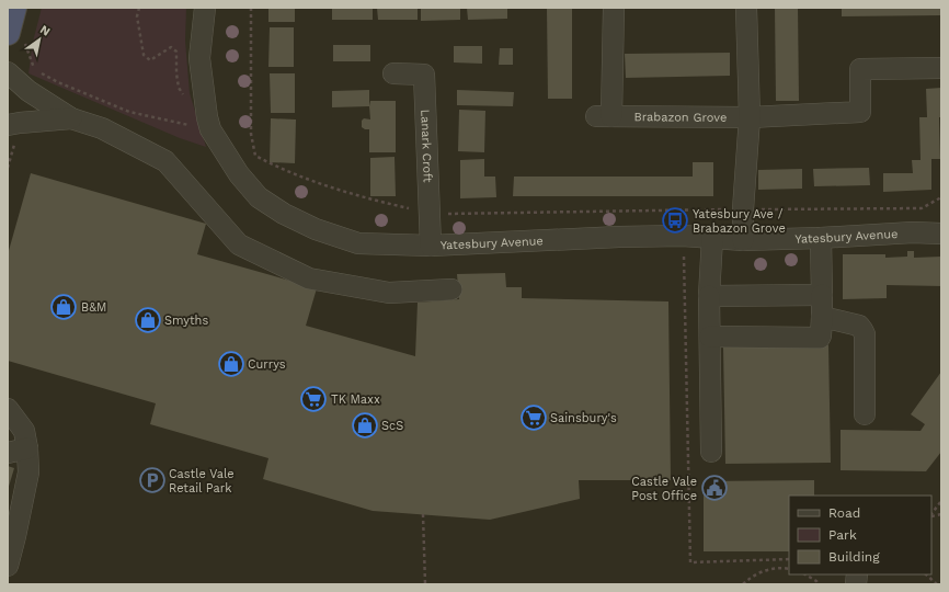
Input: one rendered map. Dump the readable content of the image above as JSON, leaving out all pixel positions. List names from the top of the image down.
{
  "streets": {
    "street": ["Brabazon Grove", "Lanark Croft", "Yatesbury Avenue"]
  },
  "crossings": [
    ["Lanark Croft", "Yatesbury Avenue"]
  ],
  "places": {
    "bus stop": ["Yatesbury Ave / Brabazon Grove"],
    "shop": [
      "B&M",
      "Smyths",
      "Currys",
      "ScS"
    ],
    "supermarket": ["TK Maxx", "Sainsbury's"],
    "parking": ["Castle Vale Retail Park"],
    "public building": ["Castle Vale Post Office"]
  },
  "legend": ["Road", "Park", "Building"],
  "north": "top right"
}
